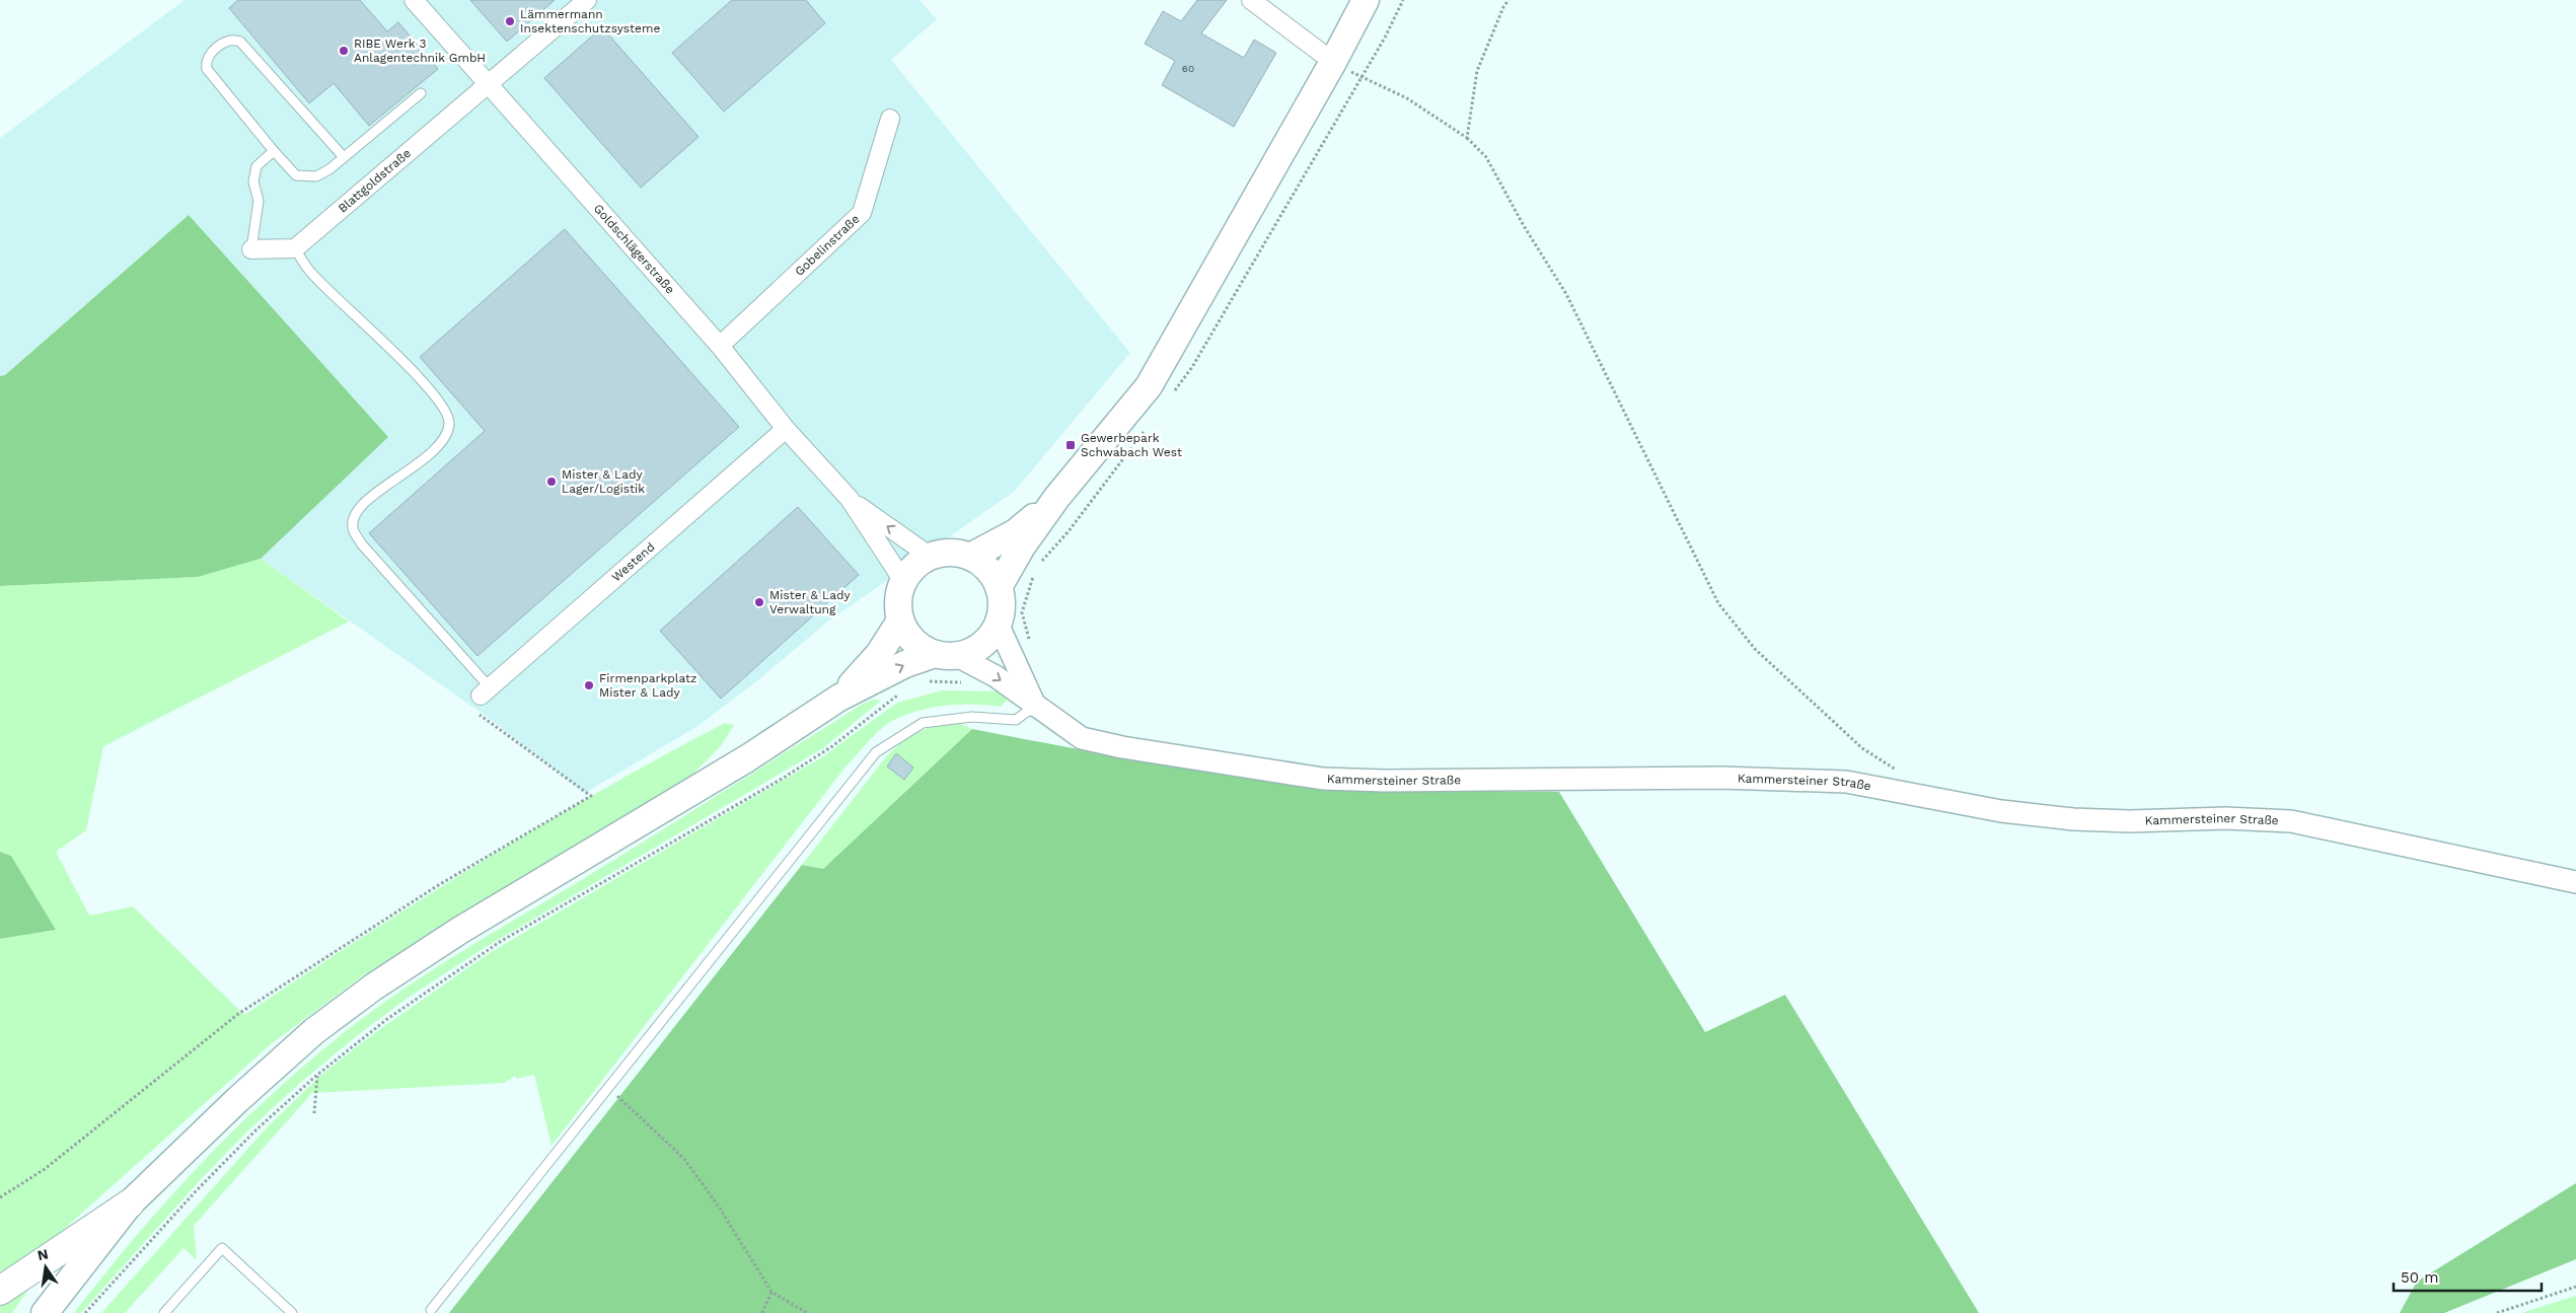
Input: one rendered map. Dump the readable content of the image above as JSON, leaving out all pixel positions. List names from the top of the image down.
{
  "streets": {
    "street": [
      "Blattgoldstraße",
      "Gobelinstraße",
      "Goldschlägerstraße",
      "Westend",
      "Kammersteiner Straße"
    ]
  },
  "crossings": [
    ["Blattgoldstraße", "Goldschlägerstraße"],
    ["Gobelinstraße", "Goldschlägerstraße"],
    ["Goldschlägerstraße", "Westend"],
    ["Goldschlägerstraße", "Kammersteiner Straße"]
  ],
  "places": {
    "other": [
      "Lämmermann Insektenschutzsysteme",
      "RIBE Werk 3 Anlagentechnik GmbH",
      "Mister & Lady Lager/Logistik",
      "Mister & Lady Verwaltung",
      "Firmenparkplatz Mister & Lady"
    ],
    "transit": ["Gewerbepark Schwabach West"]
  },
  "house_numbers": ["60"],
  "scale_bar": "50 m",
  "north": "top"
}
